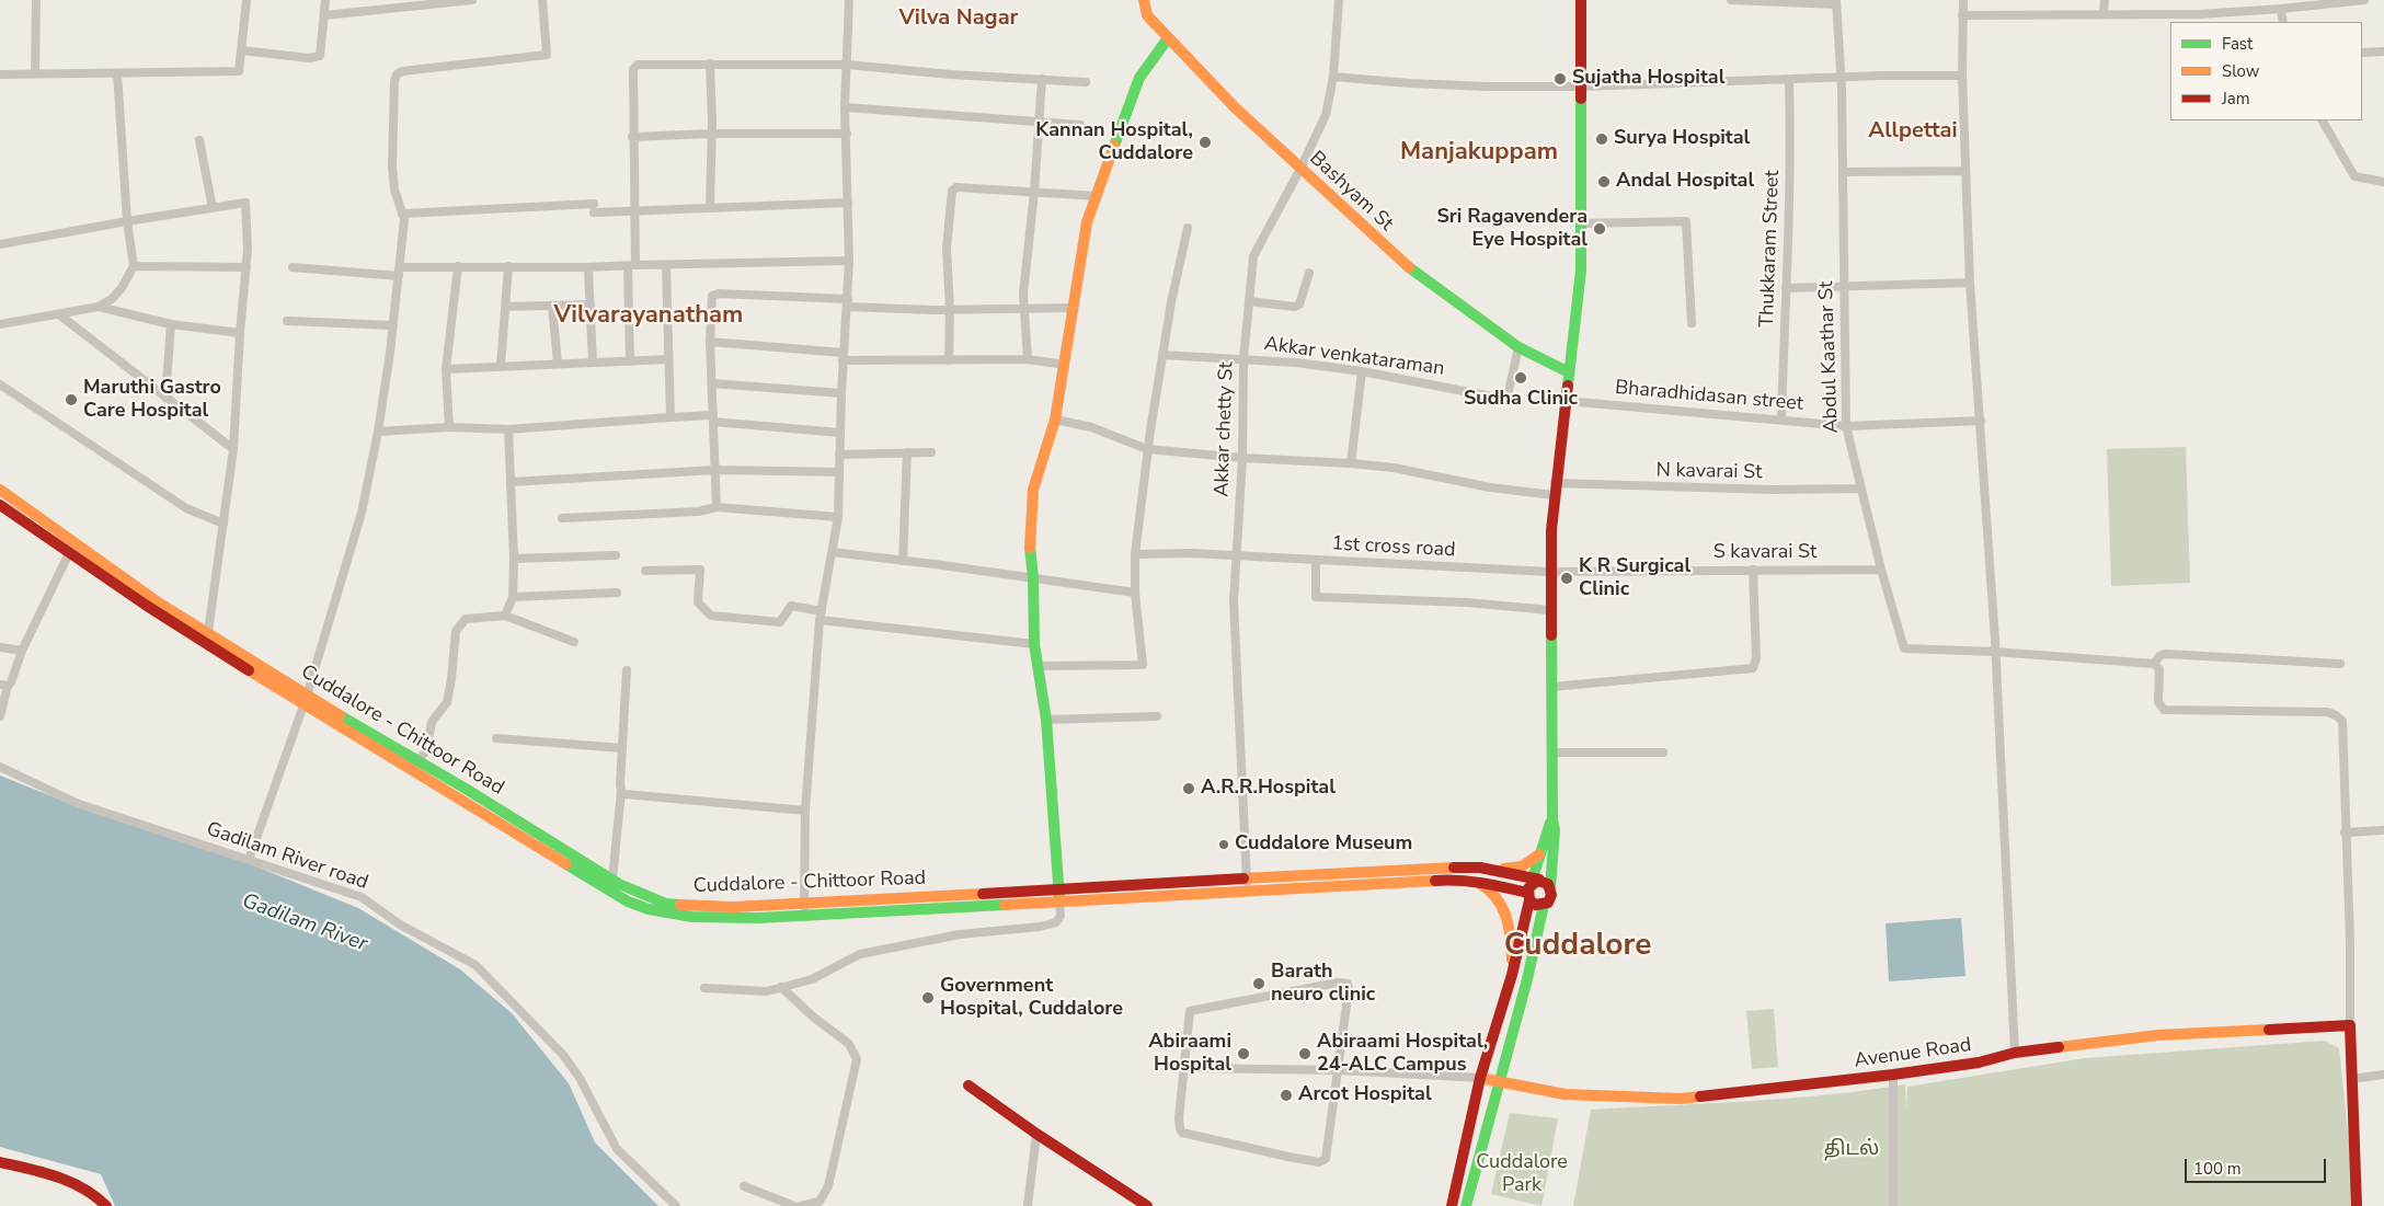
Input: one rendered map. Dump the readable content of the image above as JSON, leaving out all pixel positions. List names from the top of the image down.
{
  "streets": {
    "main road": ["Bashyam St", "Cuddalore - Chittoor Road", "Avenue Road"],
    "street": [
      "Thukkaram Street",
      "Akkar venkataraman",
      "Abdul Kaathar St",
      "Bharadhidasan street",
      "Akkar chetty St",
      "N kavarai St",
      "1st cross road",
      "S kavarai St",
      "Gadilam River road"
    ]
  },
  "crossings": [
    ["Bashyam St", "Akkar venkataraman"],
    ["Bashyam St", "Akkar chetty St"],
    ["Thukkaram Street", "Bharadhidasan street"],
    ["Akkar venkataraman", "Akkar chetty St"],
    ["Abdul Kaathar St", "Bharadhidasan street"],
    ["Abdul Kaathar St", "N kavarai St"],
    ["Abdul Kaathar St", "S kavarai St"],
    ["Akkar chetty St", "N kavarai St"],
    ["Akkar chetty St", "1st cross road"],
    ["Akkar chetty St", "Cuddalore - Chittoor Road"],
    ["1st cross road", "S kavarai St"]
  ],
  "districts": [
    "Vilva Nagar",
    "Allpettai",
    "Manjakuppam",
    "Vilvarayanatham",
    "Cuddalore"
  ],
  "water": ["Gadilam River"],
  "parks": ["திடல்", "Cuddalore Park"],
  "places": [
    "Sujatha Hospital",
    "Surya Hospital",
    "Kannan Hospital, Cuddalore",
    "Andal Hospital",
    "Sri Ragavendera Eye Hospital",
    "Sudha Clinic",
    "Maruthi Gastro Care Hospital",
    "K R Surgical Clinic",
    "A.R.R.Hospital",
    "Cuddalore Museum",
    "Barath neuro clinic",
    "Government Hospital, Cuddalore",
    "Abiraami Hospital",
    "Abiraami Hospital, 24-ALC Campus",
    "Arcot Hospital"
  ],
  "legend": ["Fast", "Slow", "Jam"],
  "scale_bar": "100 m"
}
